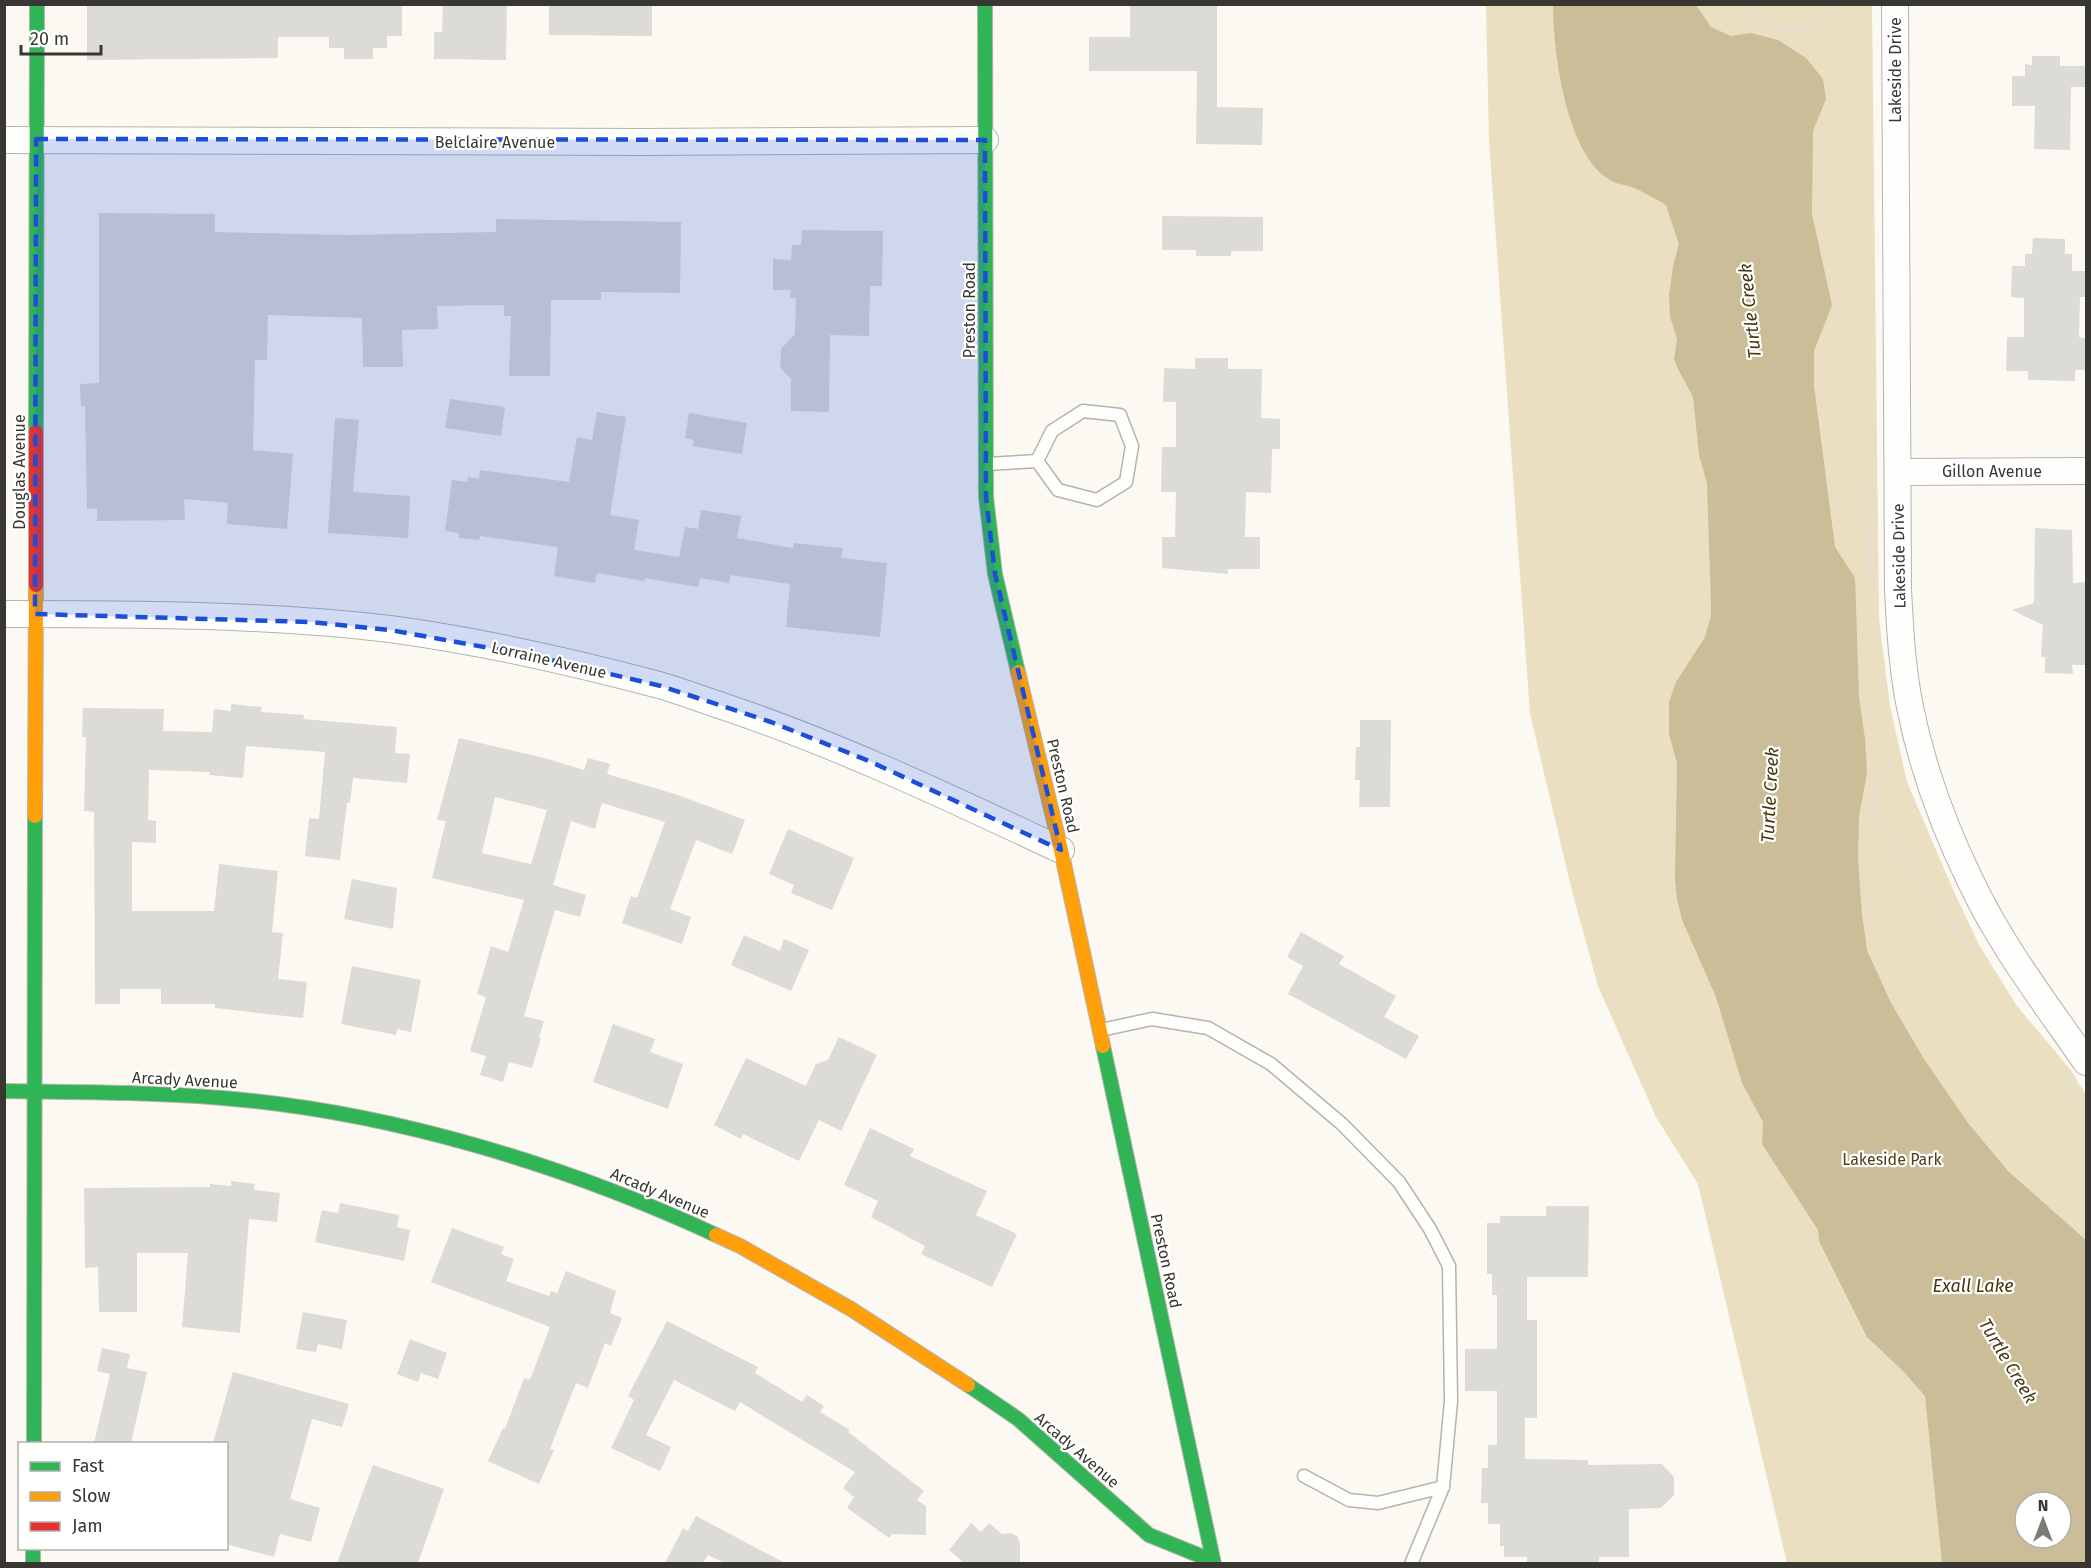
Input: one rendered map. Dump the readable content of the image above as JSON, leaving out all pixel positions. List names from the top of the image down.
{
  "streets": {
    "street": [
      "Lakeside Drive",
      "Belclaire Avenue",
      "Preston Road",
      "Gillon Avenue",
      "Douglas Avenue",
      "Lorraine Avenue",
      "Arcady Avenue"
    ]
  },
  "crossings": [
    ["Lakeside Drive", "Gillon Avenue"],
    ["Belclaire Avenue", "Preston Road"],
    ["Belclaire Avenue", "Douglas Avenue"],
    ["Preston Road", "Lorraine Avenue"],
    ["Preston Road", "Arcady Avenue"],
    ["Douglas Avenue", "Lorraine Avenue"],
    ["Douglas Avenue", "Arcady Avenue"]
  ],
  "water": ["Turtle Creek", "Exall Lake"],
  "parks": ["Lakeside Park"],
  "legend": ["Fast", "Slow", "Jam"],
  "scale_bar": "20 m",
  "north": "top"
}
